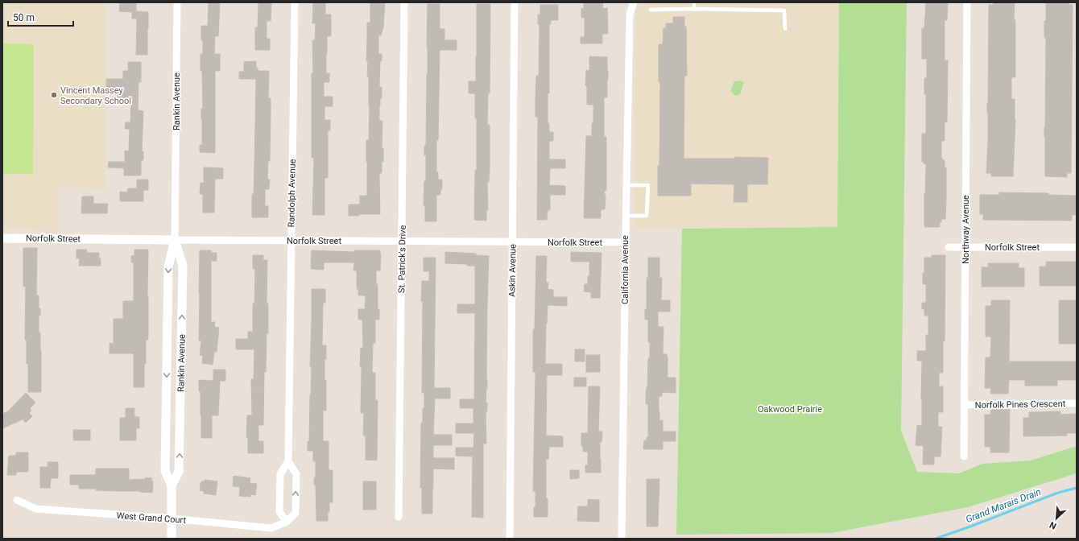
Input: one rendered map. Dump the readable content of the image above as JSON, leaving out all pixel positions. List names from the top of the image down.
{
  "streets": {
    "street": [
      "Rankin Avenue",
      "Randolph Avenue",
      "Northway Avenue",
      "Norfolk Street",
      "St. Patrick's Drive",
      "California Avenue",
      "Askin Avenue",
      "Norfolk Pines Crescent",
      "West Grand Court"
    ]
  },
  "crossings": [
    ["Rankin Avenue", "Norfolk Street"],
    ["Rankin Avenue", "West Grand Court"],
    ["Randolph Avenue", "Norfolk Street"],
    ["Randolph Avenue", "West Grand Court"],
    ["Northway Avenue", "Norfolk Street"],
    ["Northway Avenue", "Norfolk Pines Crescent"],
    ["Norfolk Street", "St. Patrick's Drive"],
    ["Norfolk Street", "California Avenue"],
    ["Norfolk Street", "Askin Avenue"]
  ],
  "water": ["Grand Marais Drain"],
  "parks": ["Oakwood Prairie"],
  "places": ["Vincent Massey Secondary School"],
  "scale_bar": "50 m",
  "north": "bottom left"
}
